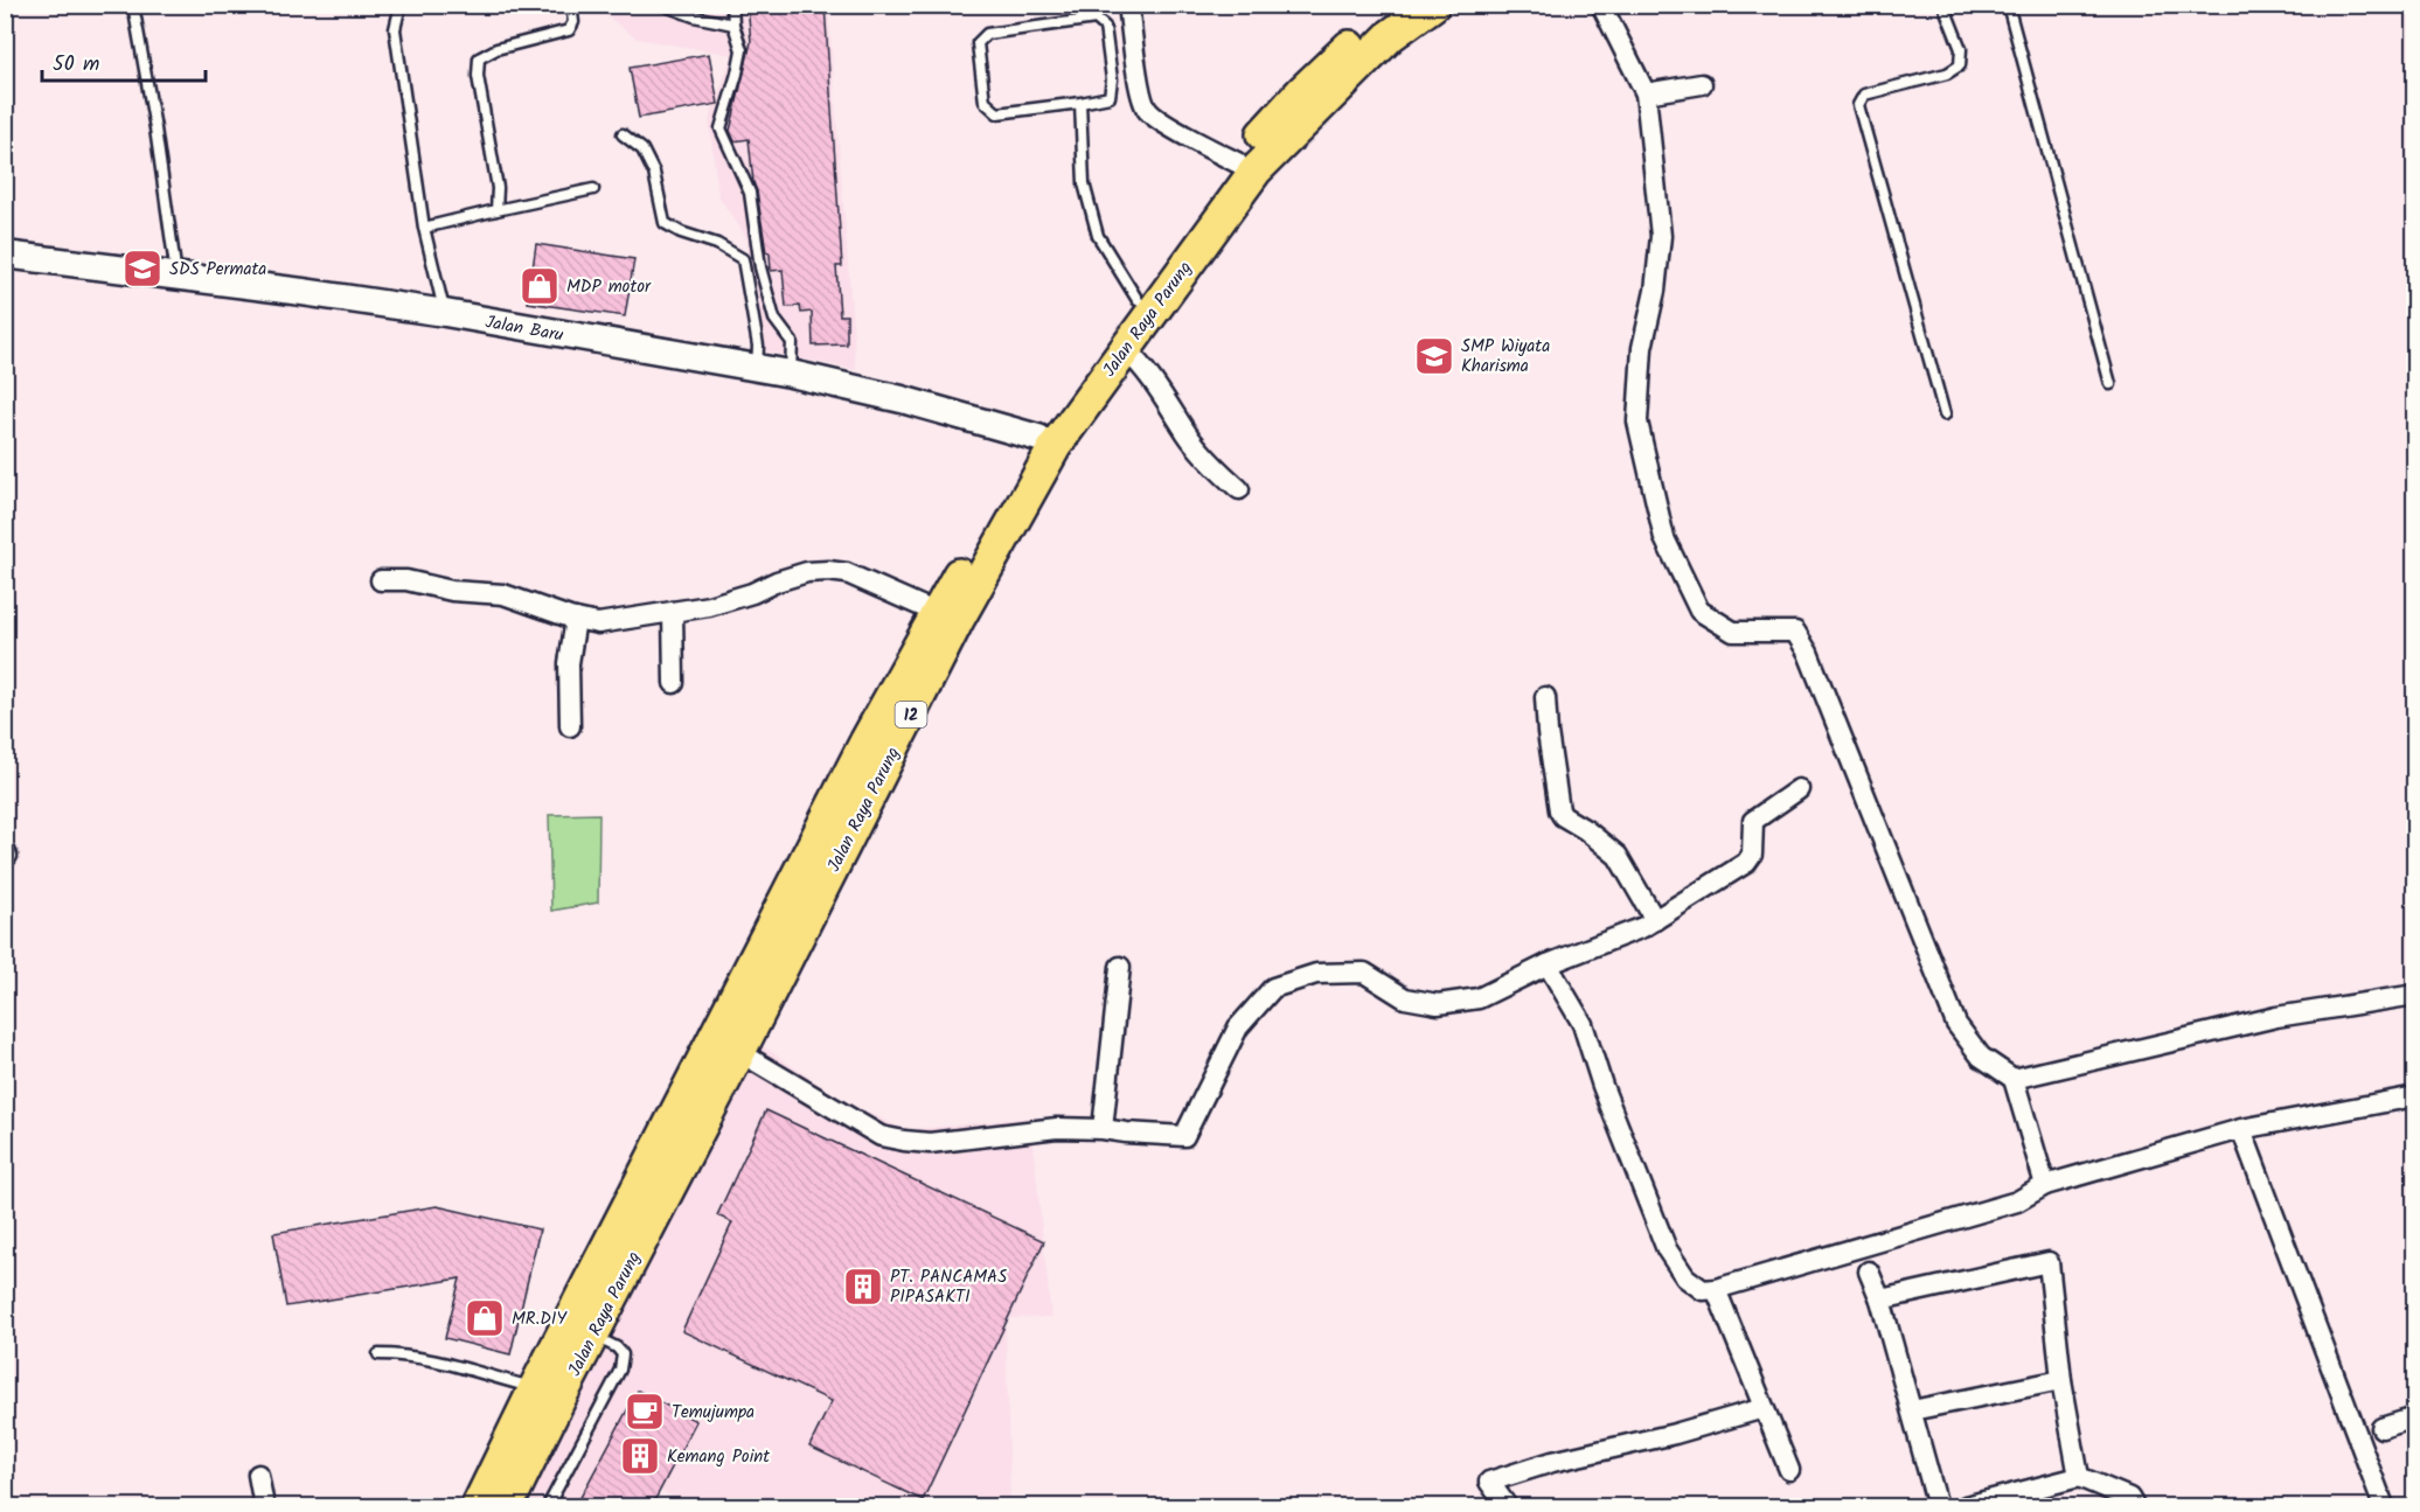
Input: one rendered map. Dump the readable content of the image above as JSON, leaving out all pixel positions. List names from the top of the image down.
{
  "streets": {
    "highway": ["Jalan Raya Parung", "12"],
    "main road": ["Jalan Baru"]
  },
  "crossings": [
    ["Jalan Raya Parung", "Jalan Baru"]
  ],
  "places": {
    "school or university": ["SDS Permata", "SMP Wiyata Kharisma"],
    "shop": ["MDP motor", "MR.DIY"],
    "building": ["PT. PANCAMAS PIPASAKTI", "Kemang Point"],
    "cafe": ["Temujumpa"]
  },
  "scale_bar": "50 m"
}
